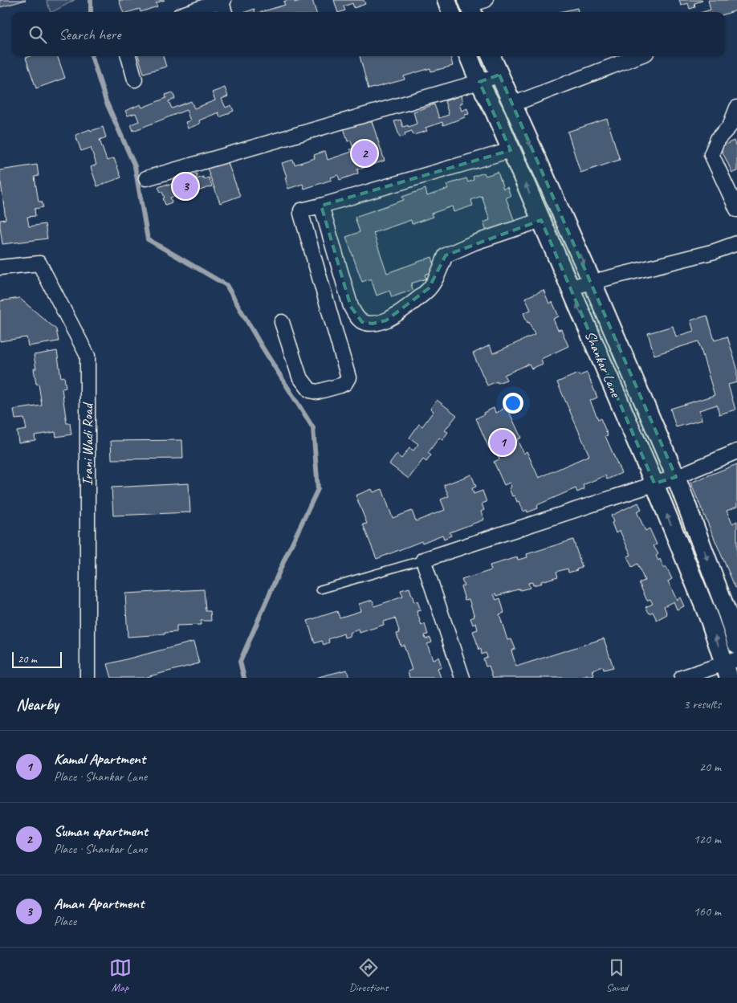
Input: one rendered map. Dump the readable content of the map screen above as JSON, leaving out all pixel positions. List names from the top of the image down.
{
  "streets": {
    "street": ["Shankar Lane", "Irani Wadi Road"]
  },
  "scale_bar": "20 m",
  "page": {
    "search": "Search here",
    "pins": ["2", "3", "1"],
    "scale": "20 m",
    "heading": ["Nearby", "3 results"],
    "list": [
      {
        "mark": "1",
        "name": "Kamal Apartment",
        "note": "Place · Shankar Lane",
        "value": "20 m"
      },
      {
        "mark": "2",
        "name": "Suman apartment",
        "note": "Place · Shankar Lane",
        "value": "120 m"
      },
      {
        "mark": "3",
        "name": "Aman Apartment",
        "note": "Place",
        "value": "160 m"
      }
    ],
    "nav": ["Map", "Directions", "Saved"]
  }
}
